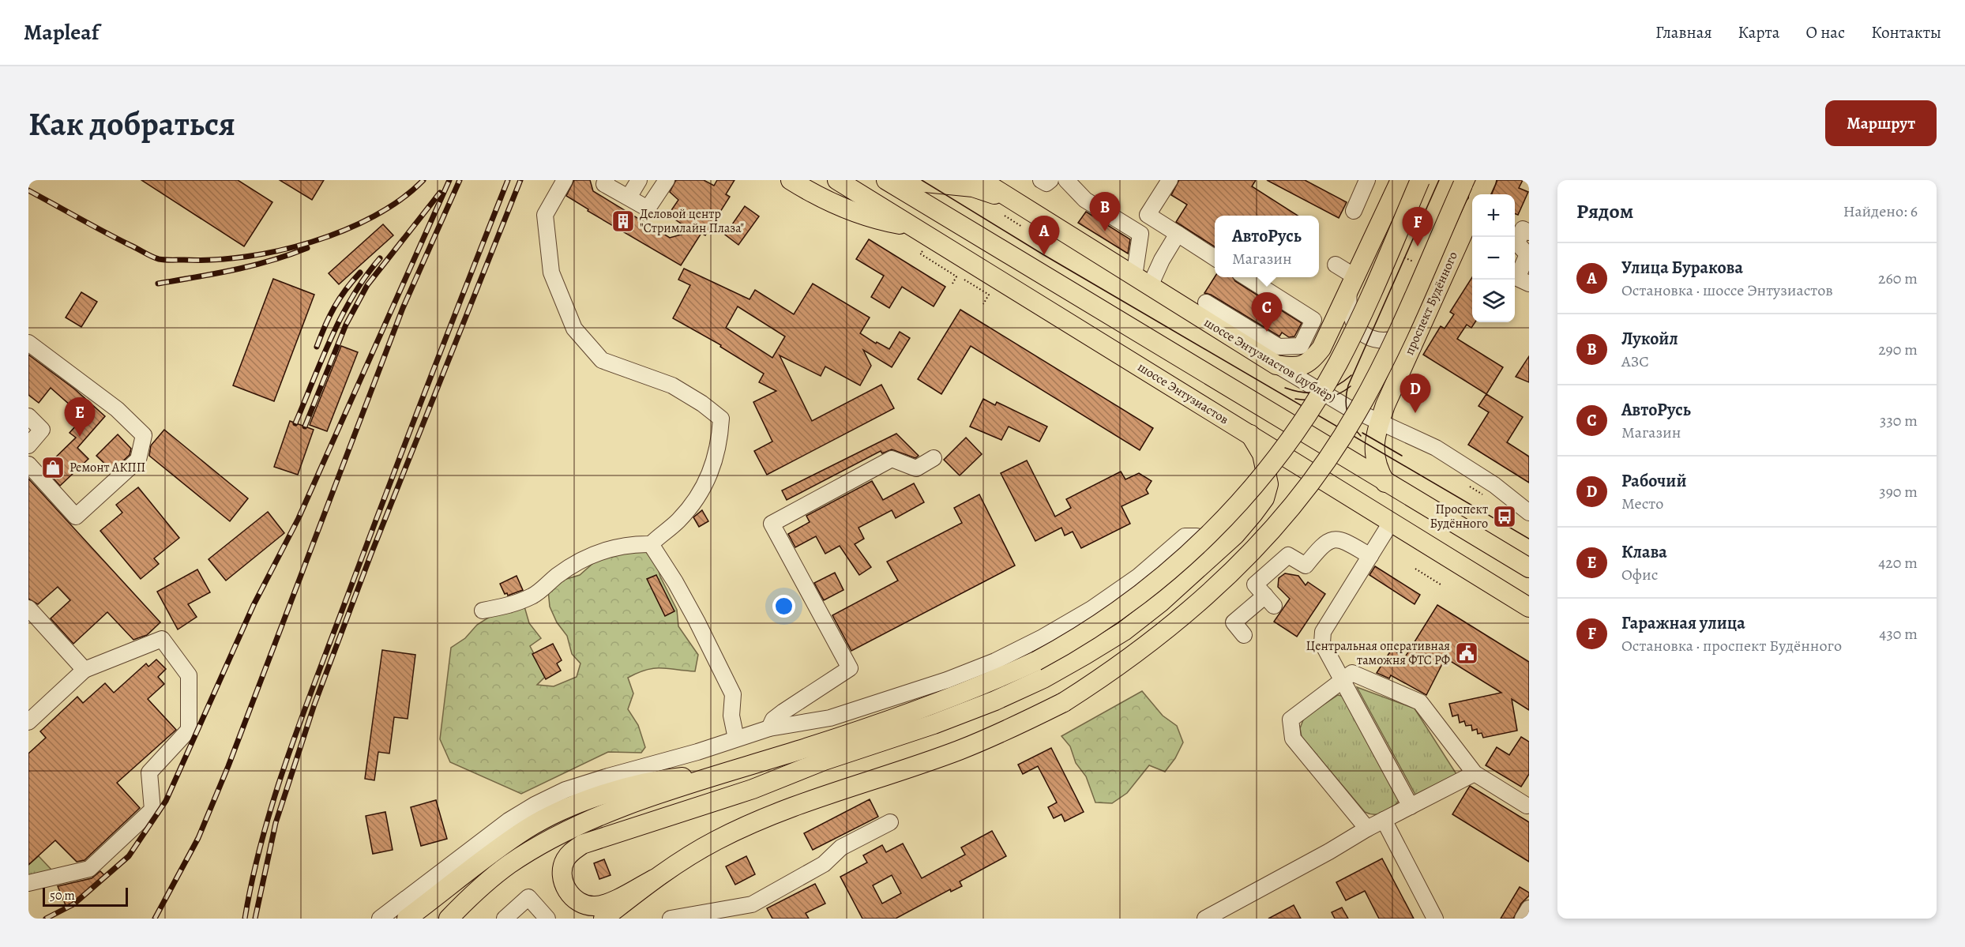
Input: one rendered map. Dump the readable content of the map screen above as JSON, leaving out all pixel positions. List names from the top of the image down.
{
  "streets": {
    "main road": ["проспект Будённого", "шоссе Энтузиастов (дублёр)", "шоссе Энтузиастов"]
  },
  "crossings": [
    ["проспект Будённого", "шоссе Энтузиастов (дублёр)"]
  ],
  "places": {
    "building": ["Деловой центр \"Стримлайн Плаза\""],
    "shop": ["Ремонт АКПП"],
    "bus stop": ["Проспект Будённого"],
    "public building": ["Центральная оперативная таможня ФТС РФ"]
  },
  "scale_bar": "50 m",
  "page": {
    "header": "Mapleaf",
    "nav": [
      "Главная",
      "Карта",
      "О нас",
      "Контакты"
    ],
    "buttons": "Маршрут",
    "title": "Как добраться",
    "heading": ["Рядом", "Найдено: 6"],
    "pins": [
      "B",
      "F",
      "A",
      "C",
      "D",
      "E"
    ],
    "map_buttons": ["+", "−"],
    "popup": ["АвтоРусь", "Магазин"],
    "list": [
      {
        "mark": "A",
        "name": "Улица Буракова",
        "note": "Остановка · шоссе Энтузиастов",
        "value": "260 m"
      },
      {
        "mark": "B",
        "name": "Лукойл",
        "note": "АЗС",
        "value": "290 m"
      },
      {
        "mark": "C",
        "name": "АвтоРусь",
        "note": "Магазин",
        "value": "330 m"
      },
      {
        "mark": "D",
        "name": "Рабочий",
        "note": "Место",
        "value": "390 m"
      },
      {
        "mark": "E",
        "name": "Клава",
        "note": "Офис",
        "value": "420 m"
      },
      {
        "mark": "F",
        "name": "Гаражная улица",
        "note": "Остановка · проспект Будённого",
        "value": "430 m"
      }
    ],
    "scale": "50 m"
  }
}
